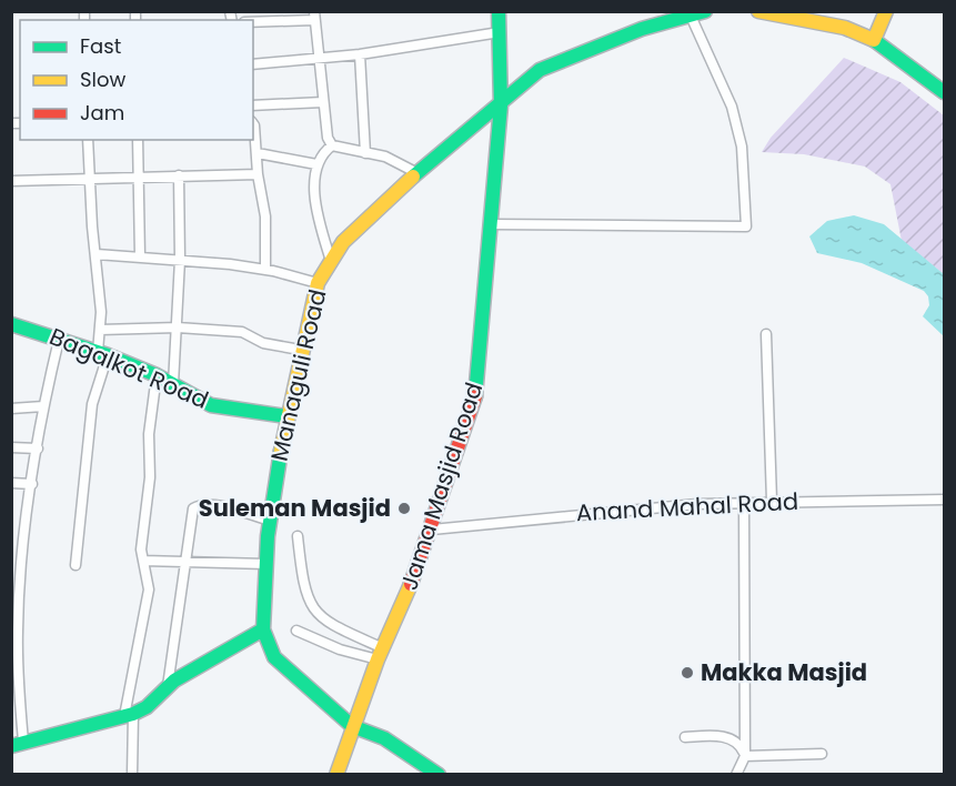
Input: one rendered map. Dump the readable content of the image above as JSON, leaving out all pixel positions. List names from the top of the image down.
{
  "streets": {
    "main road": ["Bagalkot Road", "Managuli Road", "Jama Masjid Road"],
    "street": ["Anand Mahal Road"]
  },
  "crossings": [
    ["Bagalkot Road", "Managuli Road"],
    ["Managuli Road", "Jama Masjid Road"],
    ["Jama Masjid Road", "Anand Mahal Road"]
  ],
  "places": ["Suleman Masjid", "Makka Masjid"],
  "legend": ["Fast", "Slow", "Jam"]
}
